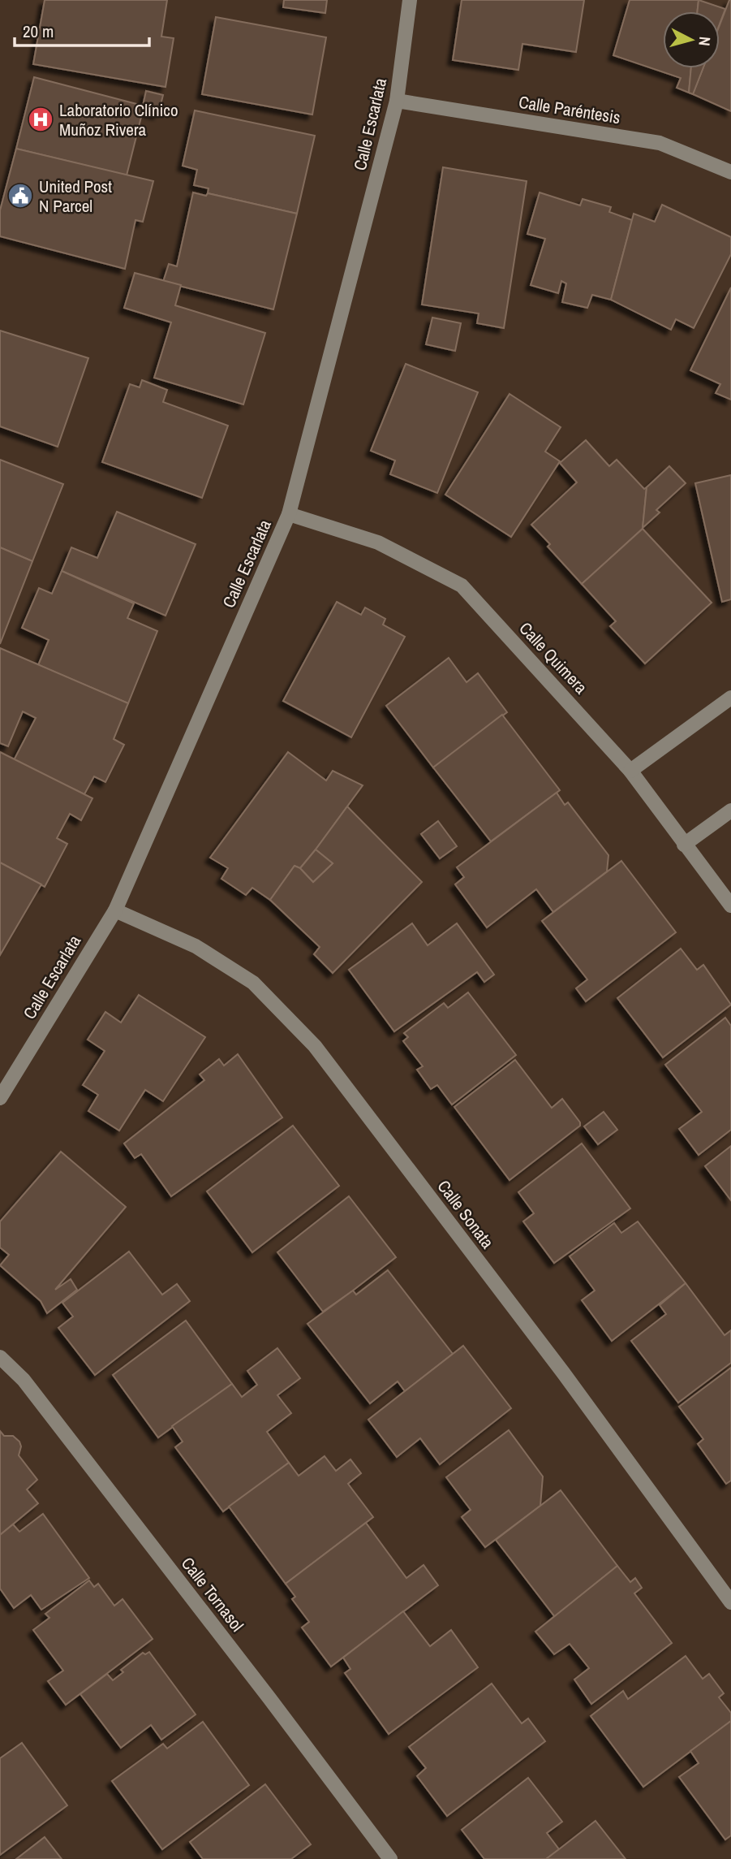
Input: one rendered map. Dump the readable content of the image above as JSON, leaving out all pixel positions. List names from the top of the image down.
{
  "streets": {
    "street": [
      "Calle Paréntesis",
      "Calle Escarlata",
      "Calle Quimera",
      "Calle Sonata",
      "Calle Tornasol"
    ]
  },
  "crossings": [
    ["Calle Paréntesis", "Calle Escarlata"],
    ["Calle Escarlata", "Calle Quimera"],
    ["Calle Escarlata", "Calle Sonata"]
  ],
  "places": {
    "hospital": ["Laboratorio Clínico Muñoz Rivera"],
    "public building": ["United Post N Parcel"]
  },
  "scale_bar": "20 m",
  "north": "right"
}
